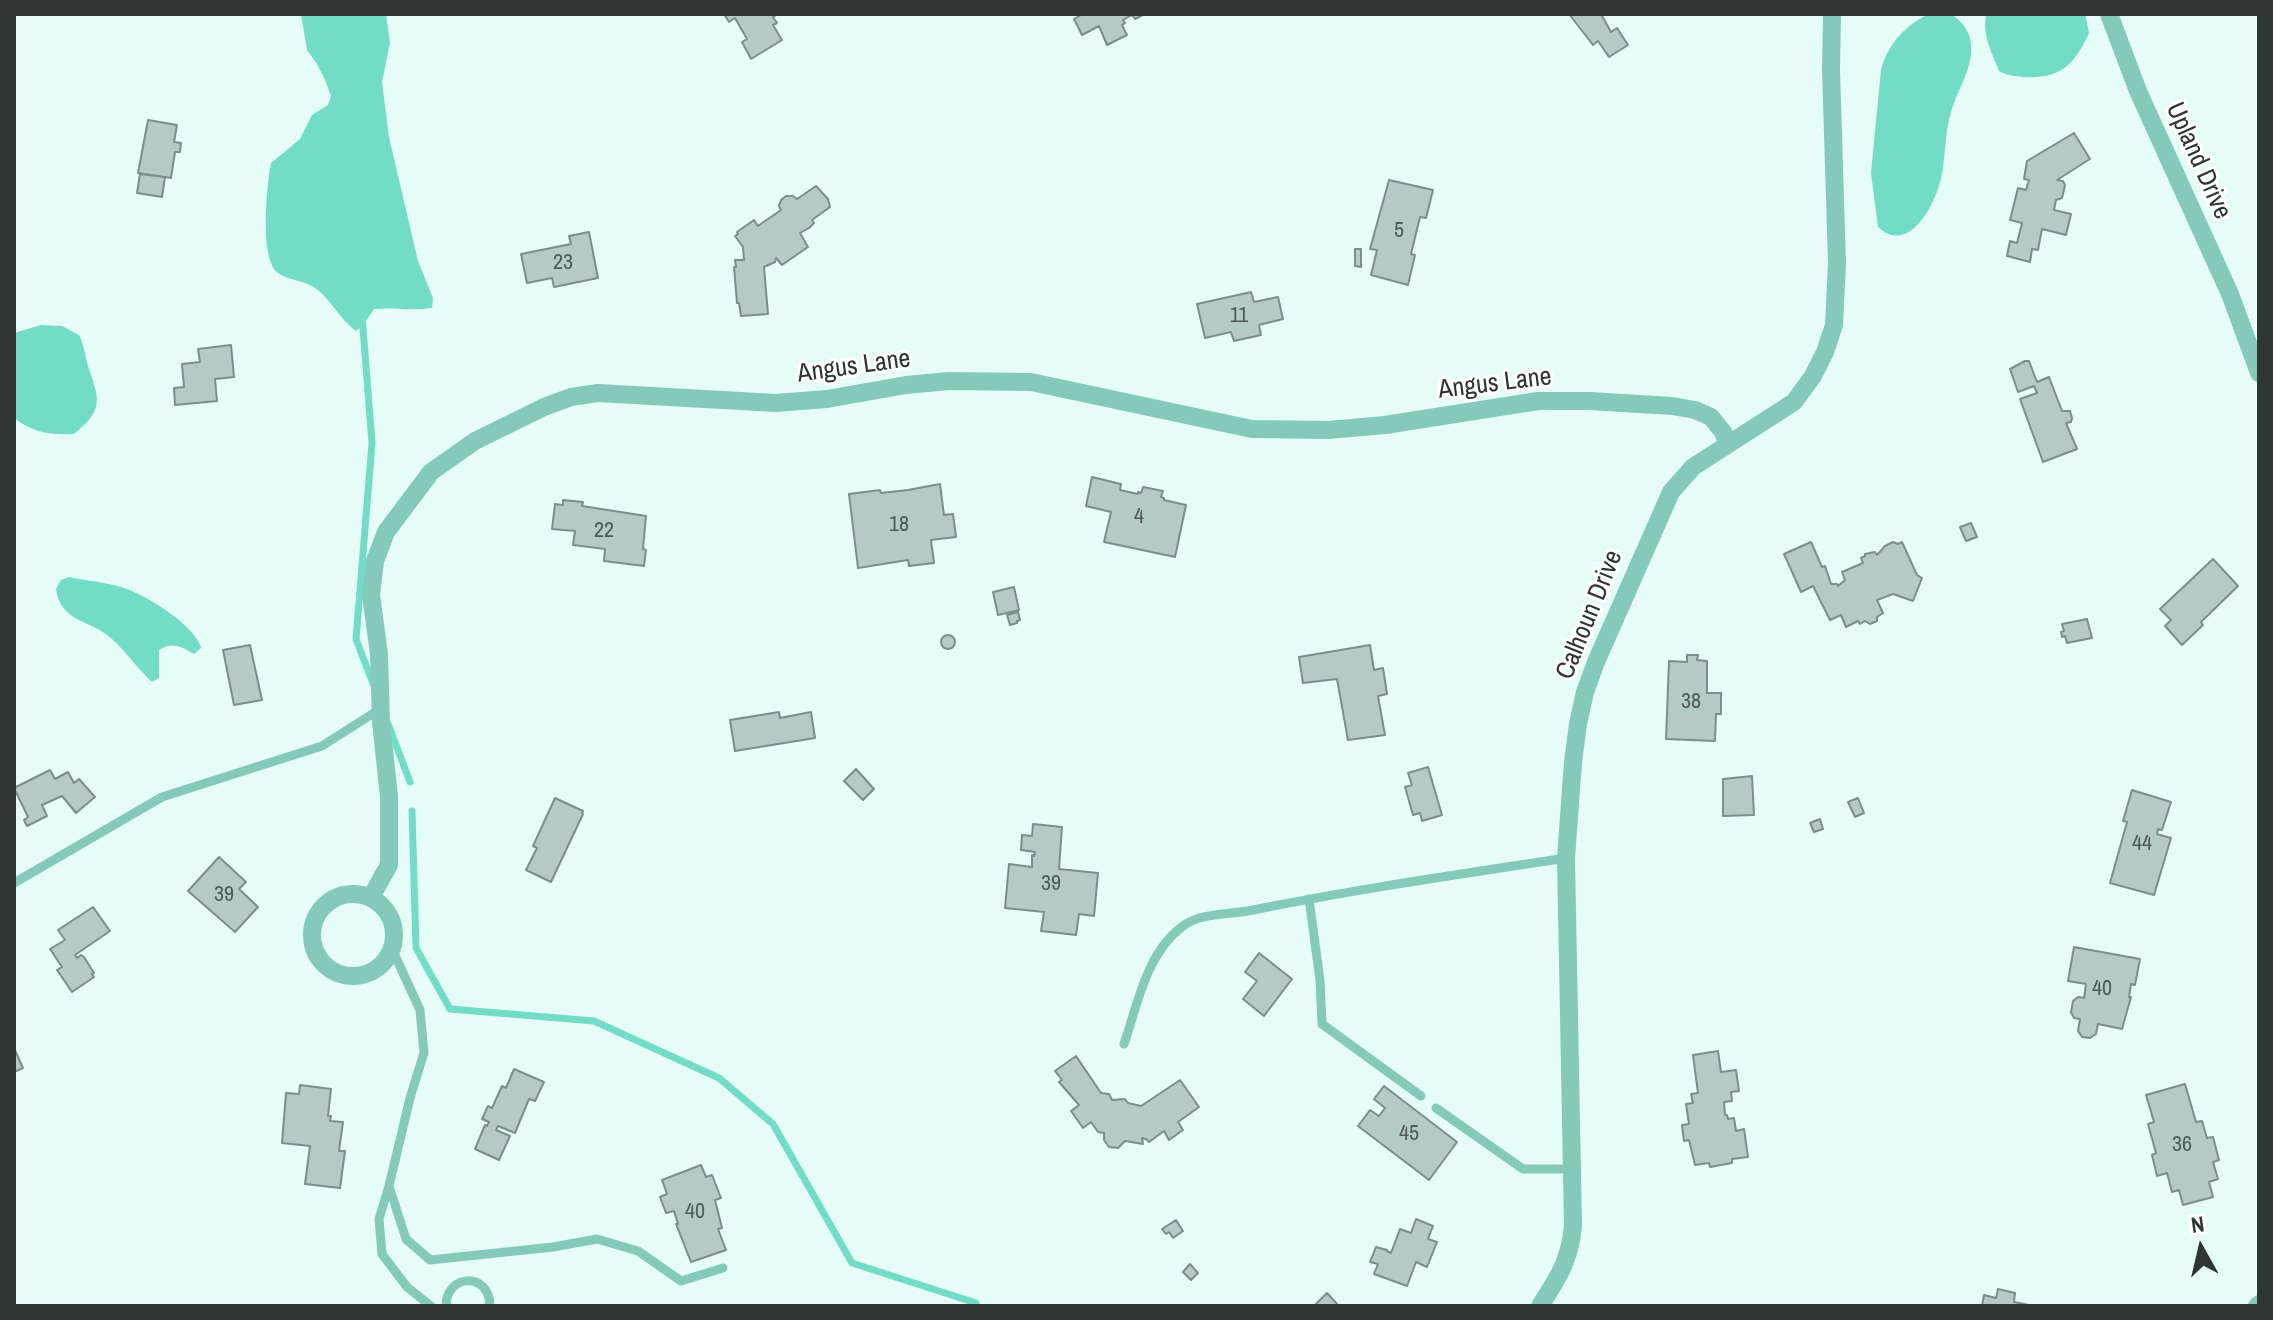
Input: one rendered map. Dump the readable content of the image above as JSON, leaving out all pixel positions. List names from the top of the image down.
{
  "streets": {
    "street": ["Upland Drive", "Angus Lane", "Calhoun Drive"]
  },
  "crossings": [
    ["Angus Lane", "Calhoun Drive"]
  ],
  "house_numbers": [
    "5",
    "23",
    "11",
    "4",
    "18",
    "22",
    "38",
    "44",
    "39",
    "39",
    "40",
    "45",
    "36",
    "40"
  ],
  "north": "top"
}
